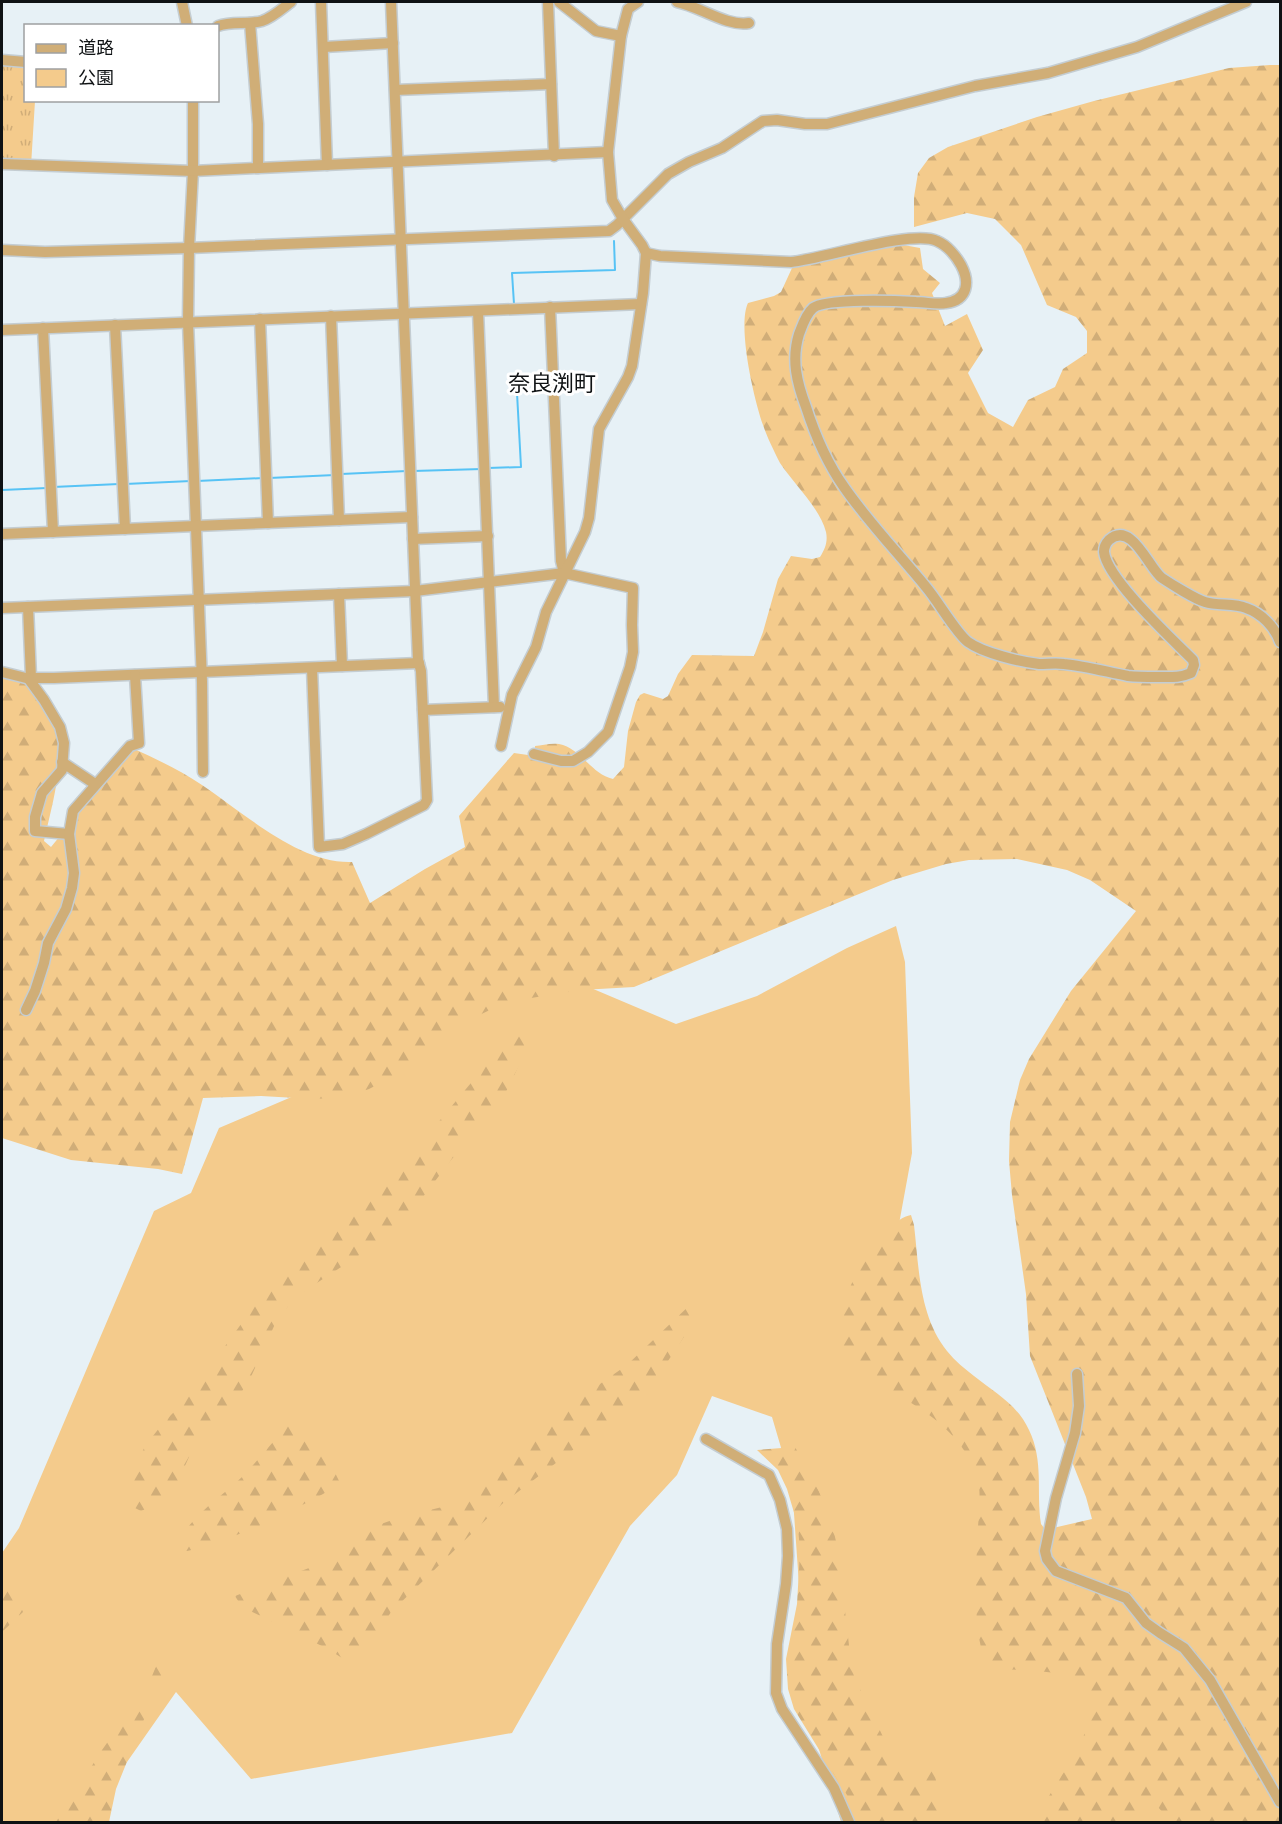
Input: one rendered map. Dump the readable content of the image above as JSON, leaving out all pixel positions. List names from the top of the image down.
{
  "districts": ["奈良渕町"],
  "legend": ["道路", "公園"]
}
